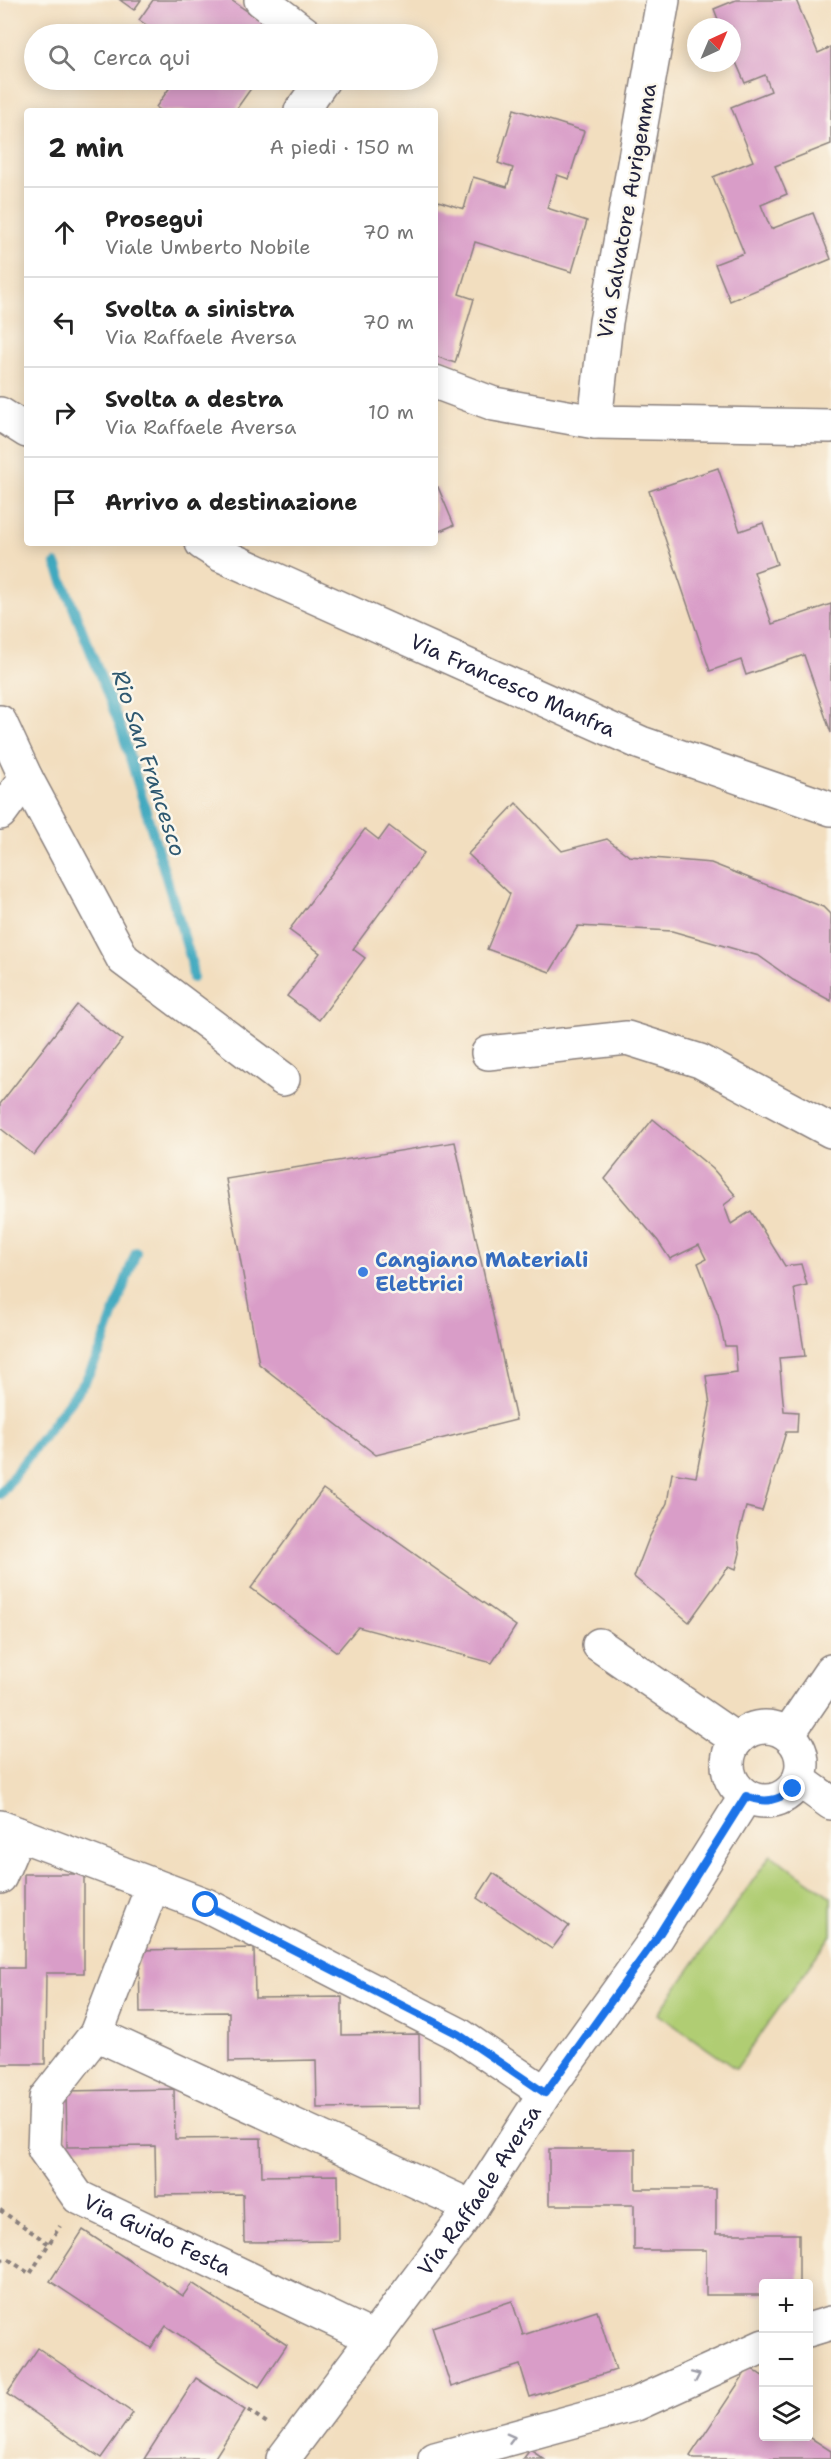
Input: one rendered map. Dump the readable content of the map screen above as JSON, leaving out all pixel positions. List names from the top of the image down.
{
  "streets": {
    "street": [
      "Via Salvatore Aurigemma",
      "Via Francesco Manfra",
      "Via Raffaele Aversa",
      "Via Guido Festa"
    ]
  },
  "crossings": [
    ["Via Raffaele Aversa", "Via Guido Festa"]
  ],
  "water": ["Rio San Francesco"],
  "places": ["Cangiano Materiali Elettrici"],
  "north": "top right",
  "page": {
    "search": "Cerca qui",
    "heading": ["2 min", "A piedi · 150 m"],
    "list": [
      ["Prosegui", "Viale Umberto Nobile", "70 m"],
      ["Svolta a sinistra", "Via Raffaele Aversa", "70 m"],
      ["Svolta a destra", "Via Raffaele Aversa", "10 m"],
      "Arrivo a destinazione"
    ],
    "map_buttons": ["+", "−"]
  }
}
